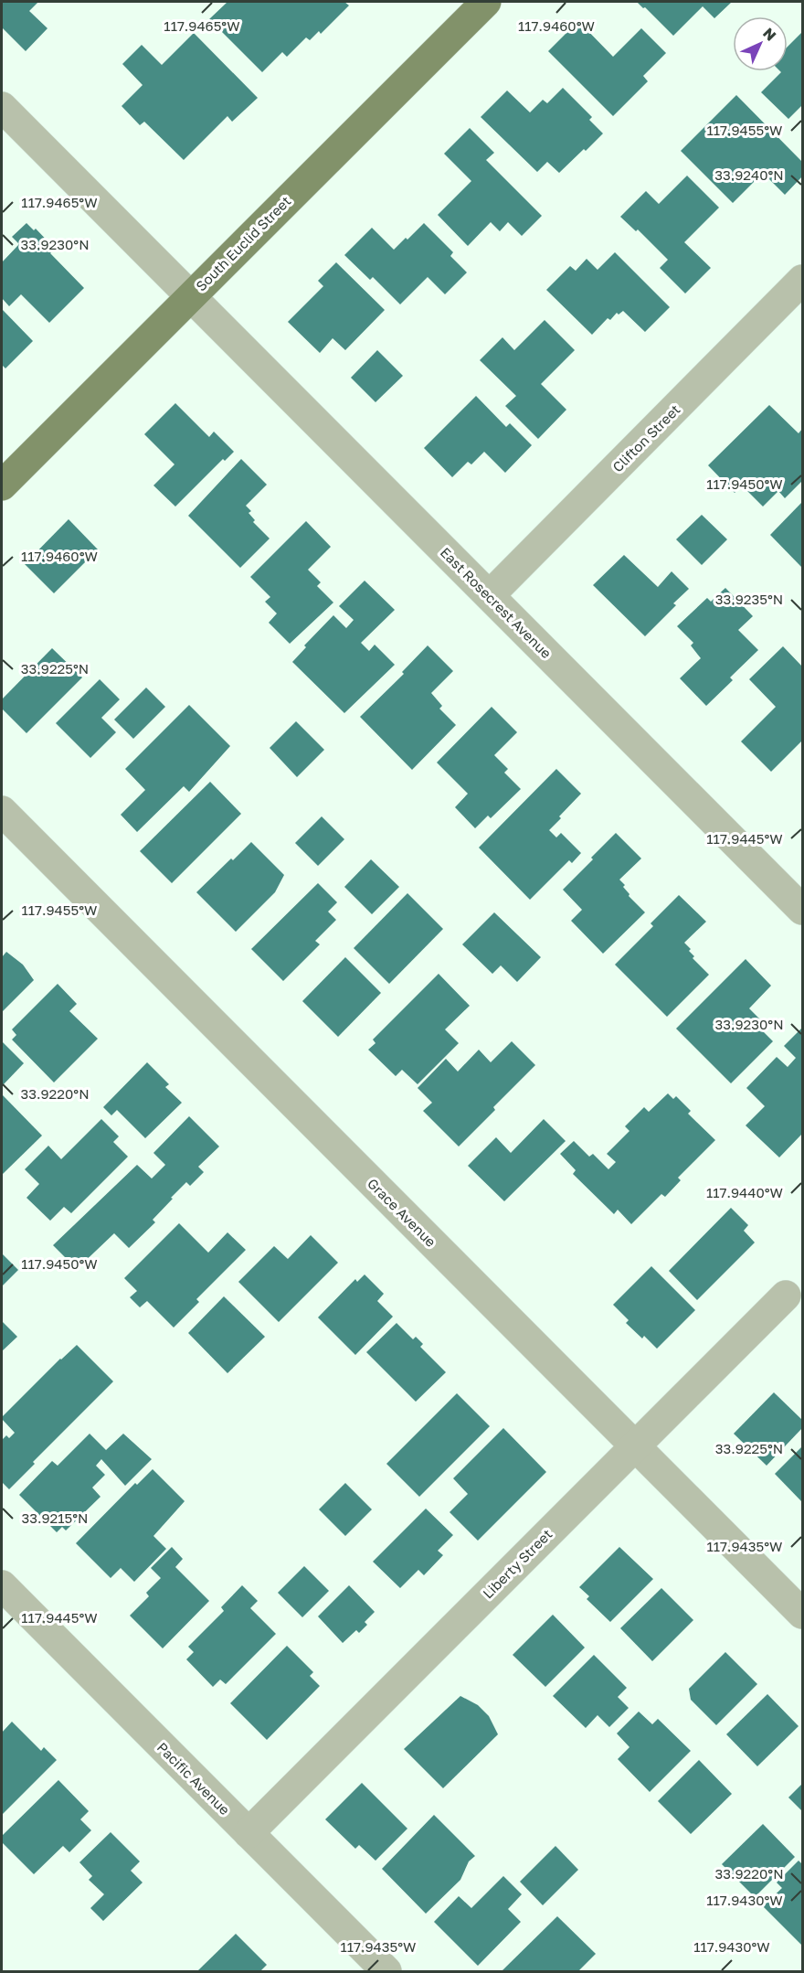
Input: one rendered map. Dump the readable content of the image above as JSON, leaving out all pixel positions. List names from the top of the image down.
{
  "streets": {
    "main road": ["South Euclid Street"],
    "street": [
      "Clifton Street",
      "East Rosecrest Avenue",
      "Grace Avenue",
      "Liberty Street",
      "Pacific Avenue"
    ]
  },
  "crossings": [
    ["South Euclid Street", "East Rosecrest Avenue"],
    ["Clifton Street", "East Rosecrest Avenue"],
    ["Grace Avenue", "Liberty Street"],
    ["Liberty Street", "Pacific Avenue"]
  ],
  "north": "top right",
  "coordinates": [
    "117.9465°W",
    "117.9460°W",
    "117.9455°W",
    "33.9240°N",
    "33.9230°N",
    "117.9450°W",
    "33.9235°N",
    "33.9225°N",
    "117.9445°W",
    "33.9220°N",
    "117.9440°W",
    "33.9215°N",
    "117.9435°W",
    "117.9430°W"
  ]
}
